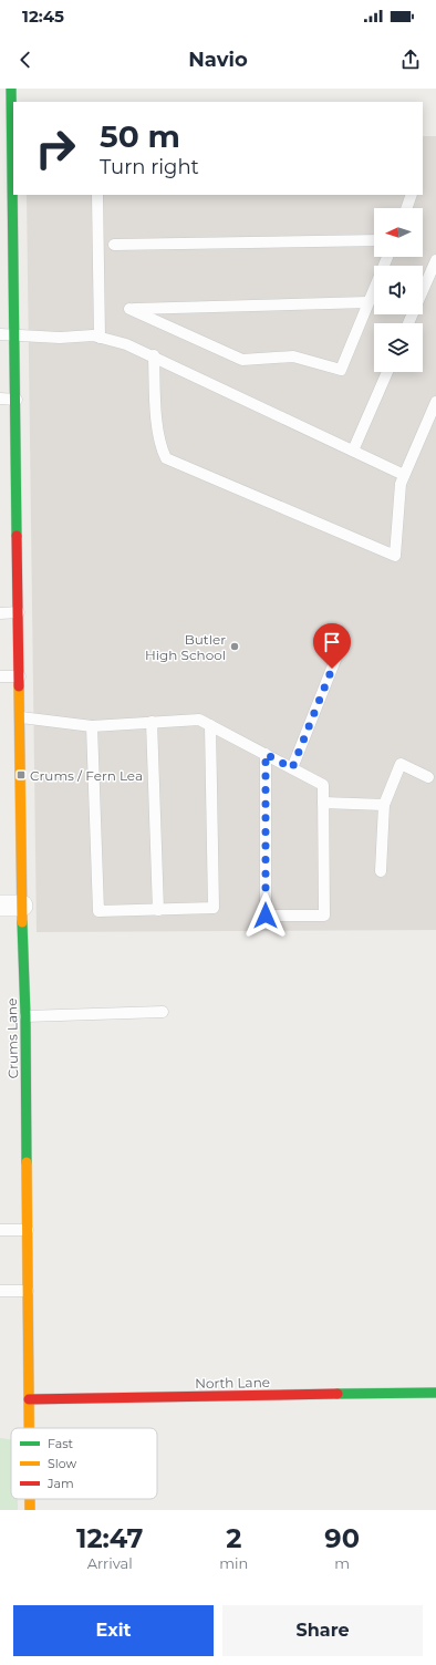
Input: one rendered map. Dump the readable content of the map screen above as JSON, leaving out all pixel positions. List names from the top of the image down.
{
  "streets": {
    "main road": ["Crums Lane", "North Lane"]
  },
  "crossings": [
    ["Crums Lane", "North Lane"]
  ],
  "places": {
    "other": ["Butler High School"],
    "transit": ["Crums / Fern Lea"]
  },
  "legend": ["Fast", "Slow", "Jam"],
  "north": "left",
  "page": {
    "status": "12:45",
    "header": "Navio",
    "turn": ["50 m", "Turn right"],
    "eta": [
      "12:47",
      "Arrival",
      "2",
      "min",
      "90",
      "m"
    ],
    "buttons": ["Exit", "Share"]
  }
}
